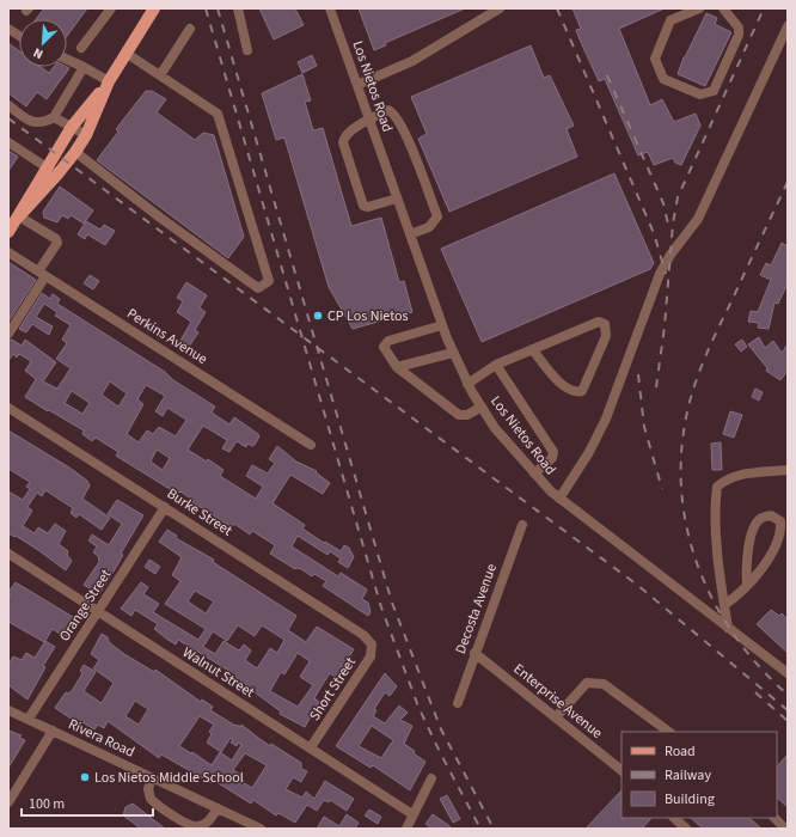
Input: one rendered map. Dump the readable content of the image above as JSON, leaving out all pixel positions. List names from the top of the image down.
{
  "streets": {
    "street": [
      "Los Nietos Road",
      "Perkins Avenue",
      "Burke Street",
      "Orange Street",
      "Decosta Avenue",
      "Walnut Street",
      "Short Street",
      "Enterprise Avenue",
      "Rivera Road"
    ]
  },
  "crossings": [
    ["Burke Street", "Orange Street"],
    ["Burke Street", "Short Street"],
    ["Orange Street", "Walnut Street"],
    ["Orange Street", "Rivera Road"],
    ["Decosta Avenue", "Enterprise Avenue"],
    ["Walnut Street", "Short Street"]
  ],
  "places": ["CP Los Nietos", "Los Nietos Middle School"],
  "legend": ["Road", "Railway", "Building"],
  "scale_bar": "100 m",
  "north": "bottom left"
}
